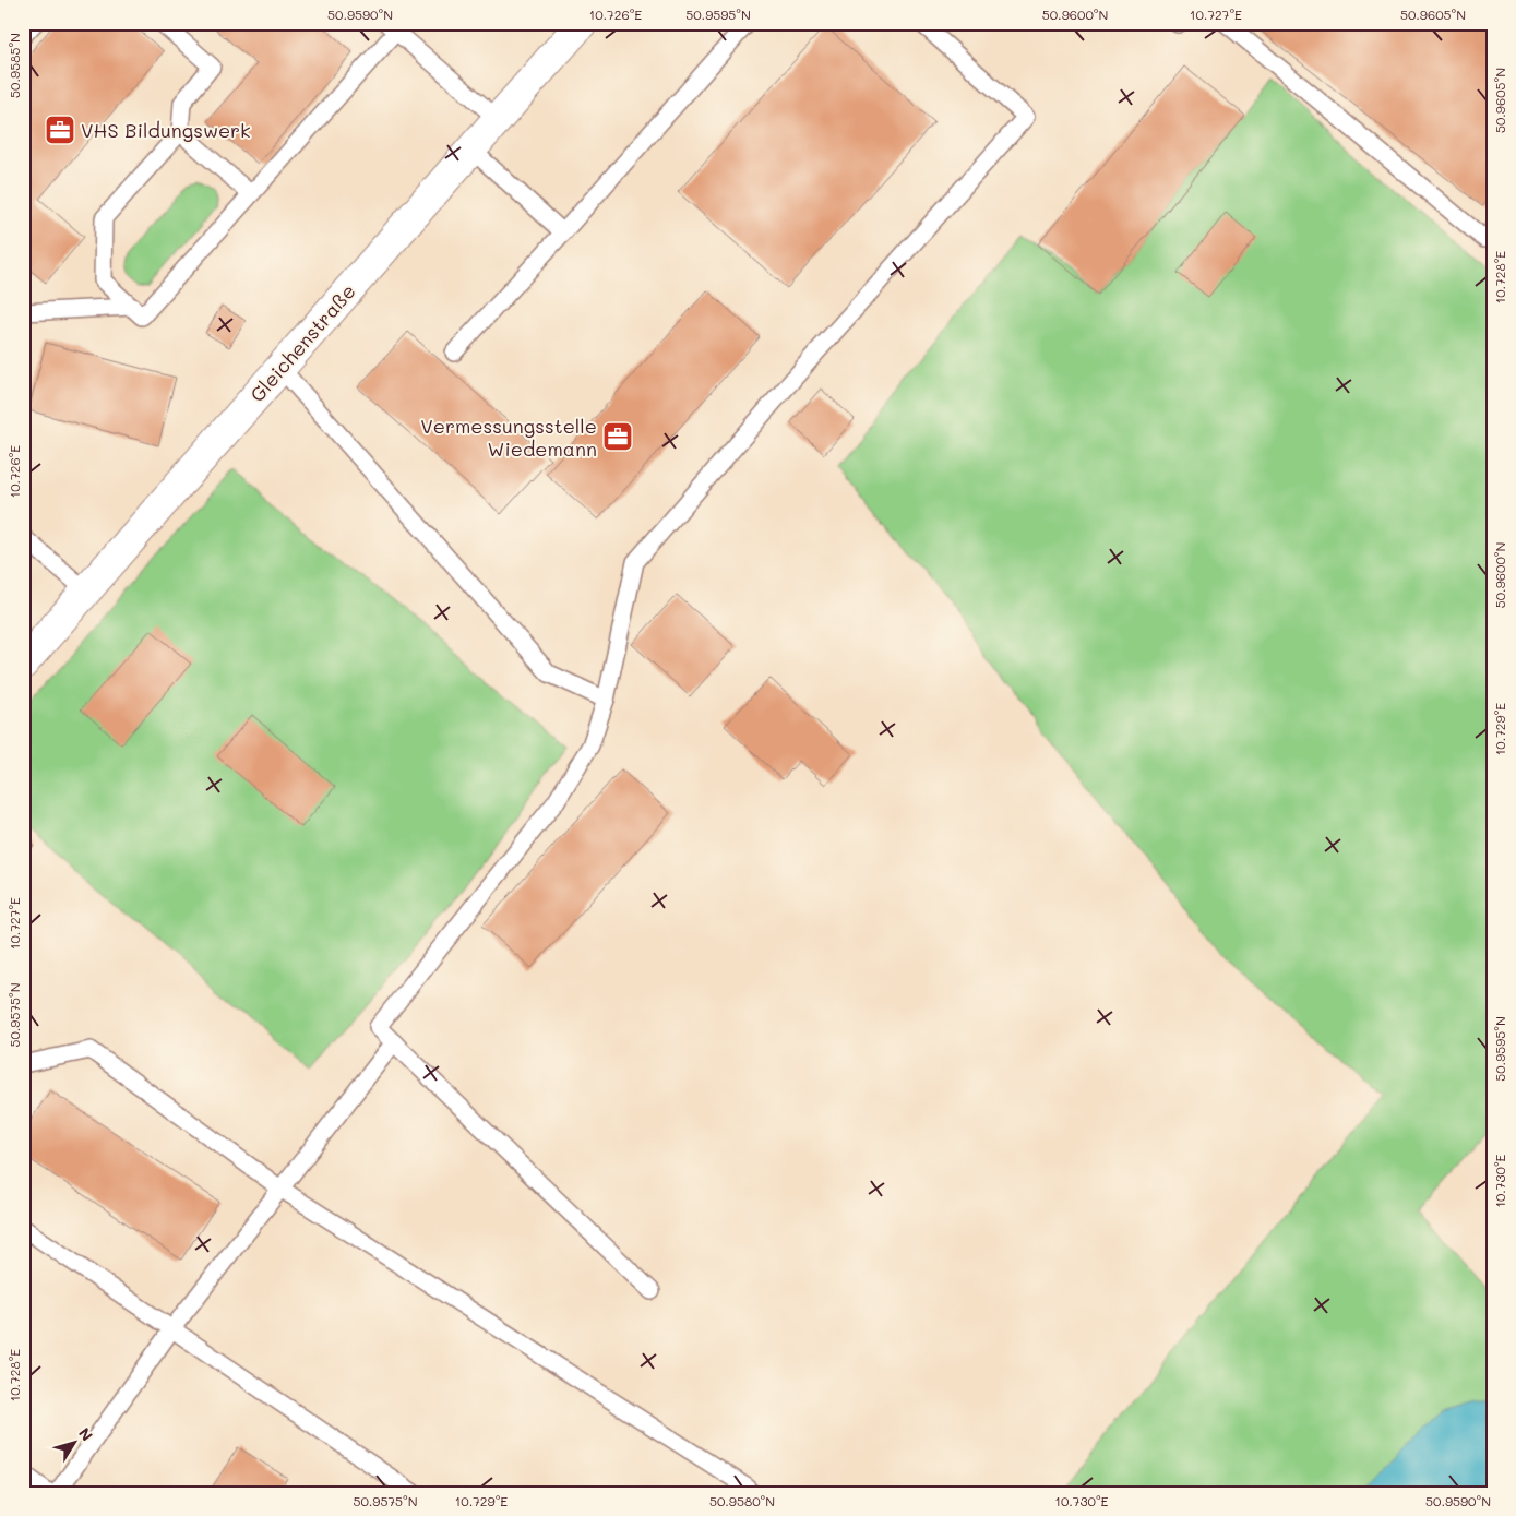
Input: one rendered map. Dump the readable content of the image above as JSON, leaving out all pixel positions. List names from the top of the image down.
{
  "streets": {
    "street": ["Gleichenstraße"]
  },
  "places": {
    "office": ["VHS Bildungswerk", "Vermessungsstelle Wiedemann"]
  },
  "north": "top right",
  "coordinates": [
    "50.9590°N",
    "10.726°E",
    "50.9595°N",
    "50.9600°N",
    "10.727°E",
    "50.9605°N",
    "50.9585°N",
    "10.728°E",
    "10.729°E",
    "50.9575°N",
    "10.730°E",
    "50.9580°N"
  ]
}
